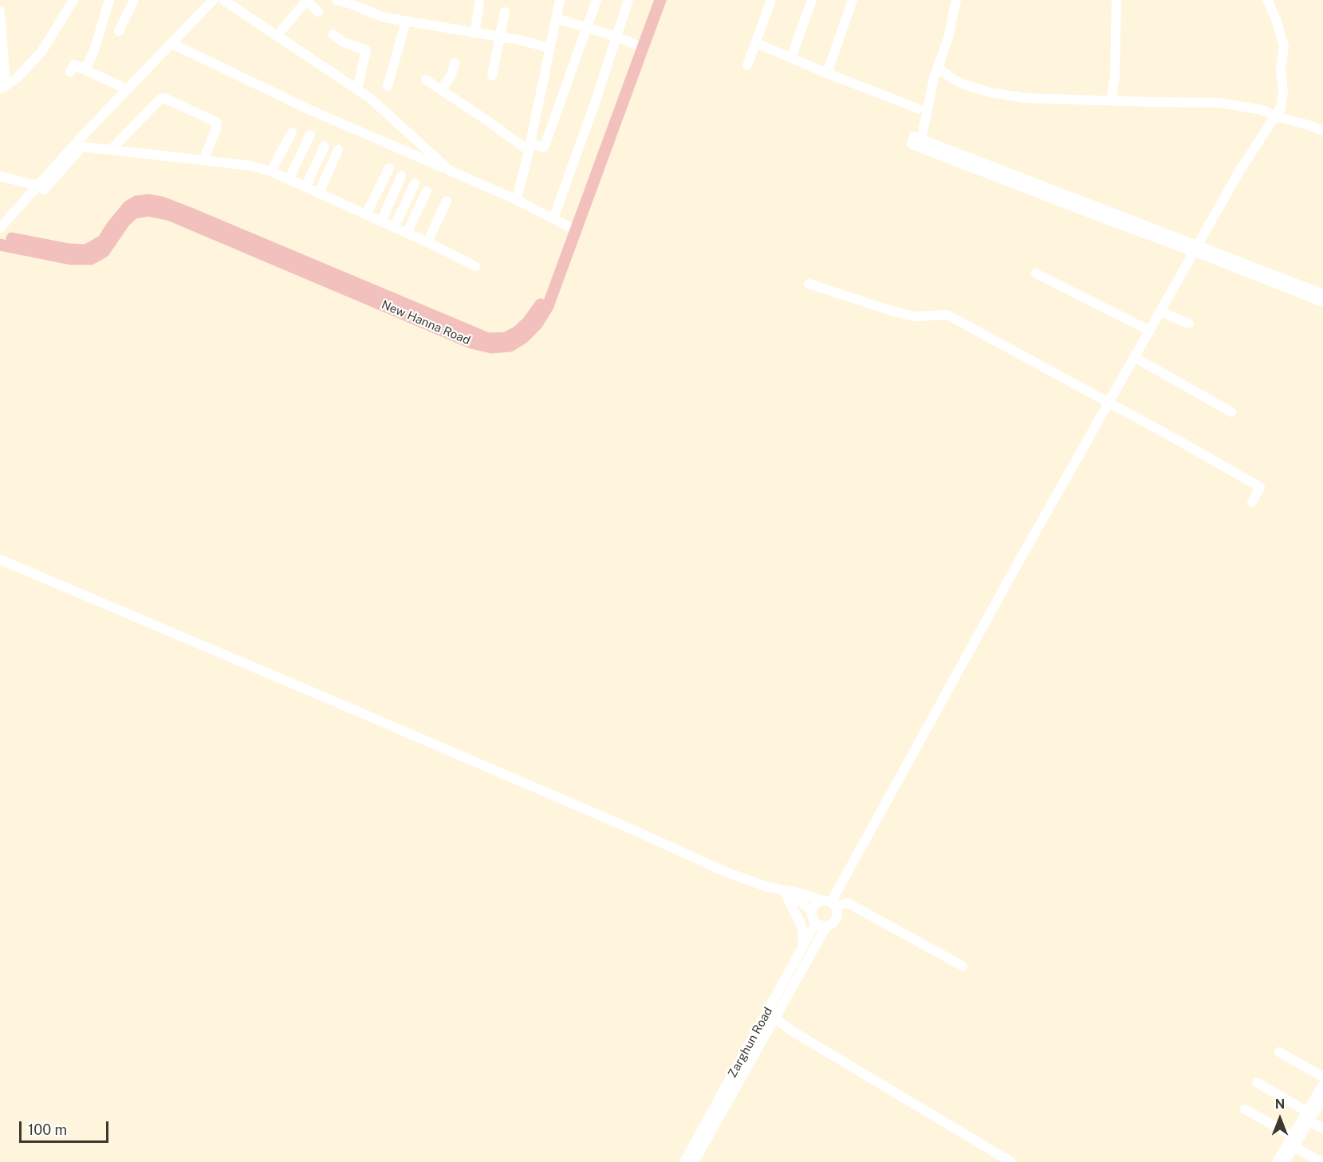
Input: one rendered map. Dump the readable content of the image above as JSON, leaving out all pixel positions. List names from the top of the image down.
{
  "streets": {
    "main road": ["New Hanna Road"],
    "street": ["Zarghun Road"]
  },
  "scale_bar": "100 m",
  "north": "top"
}
